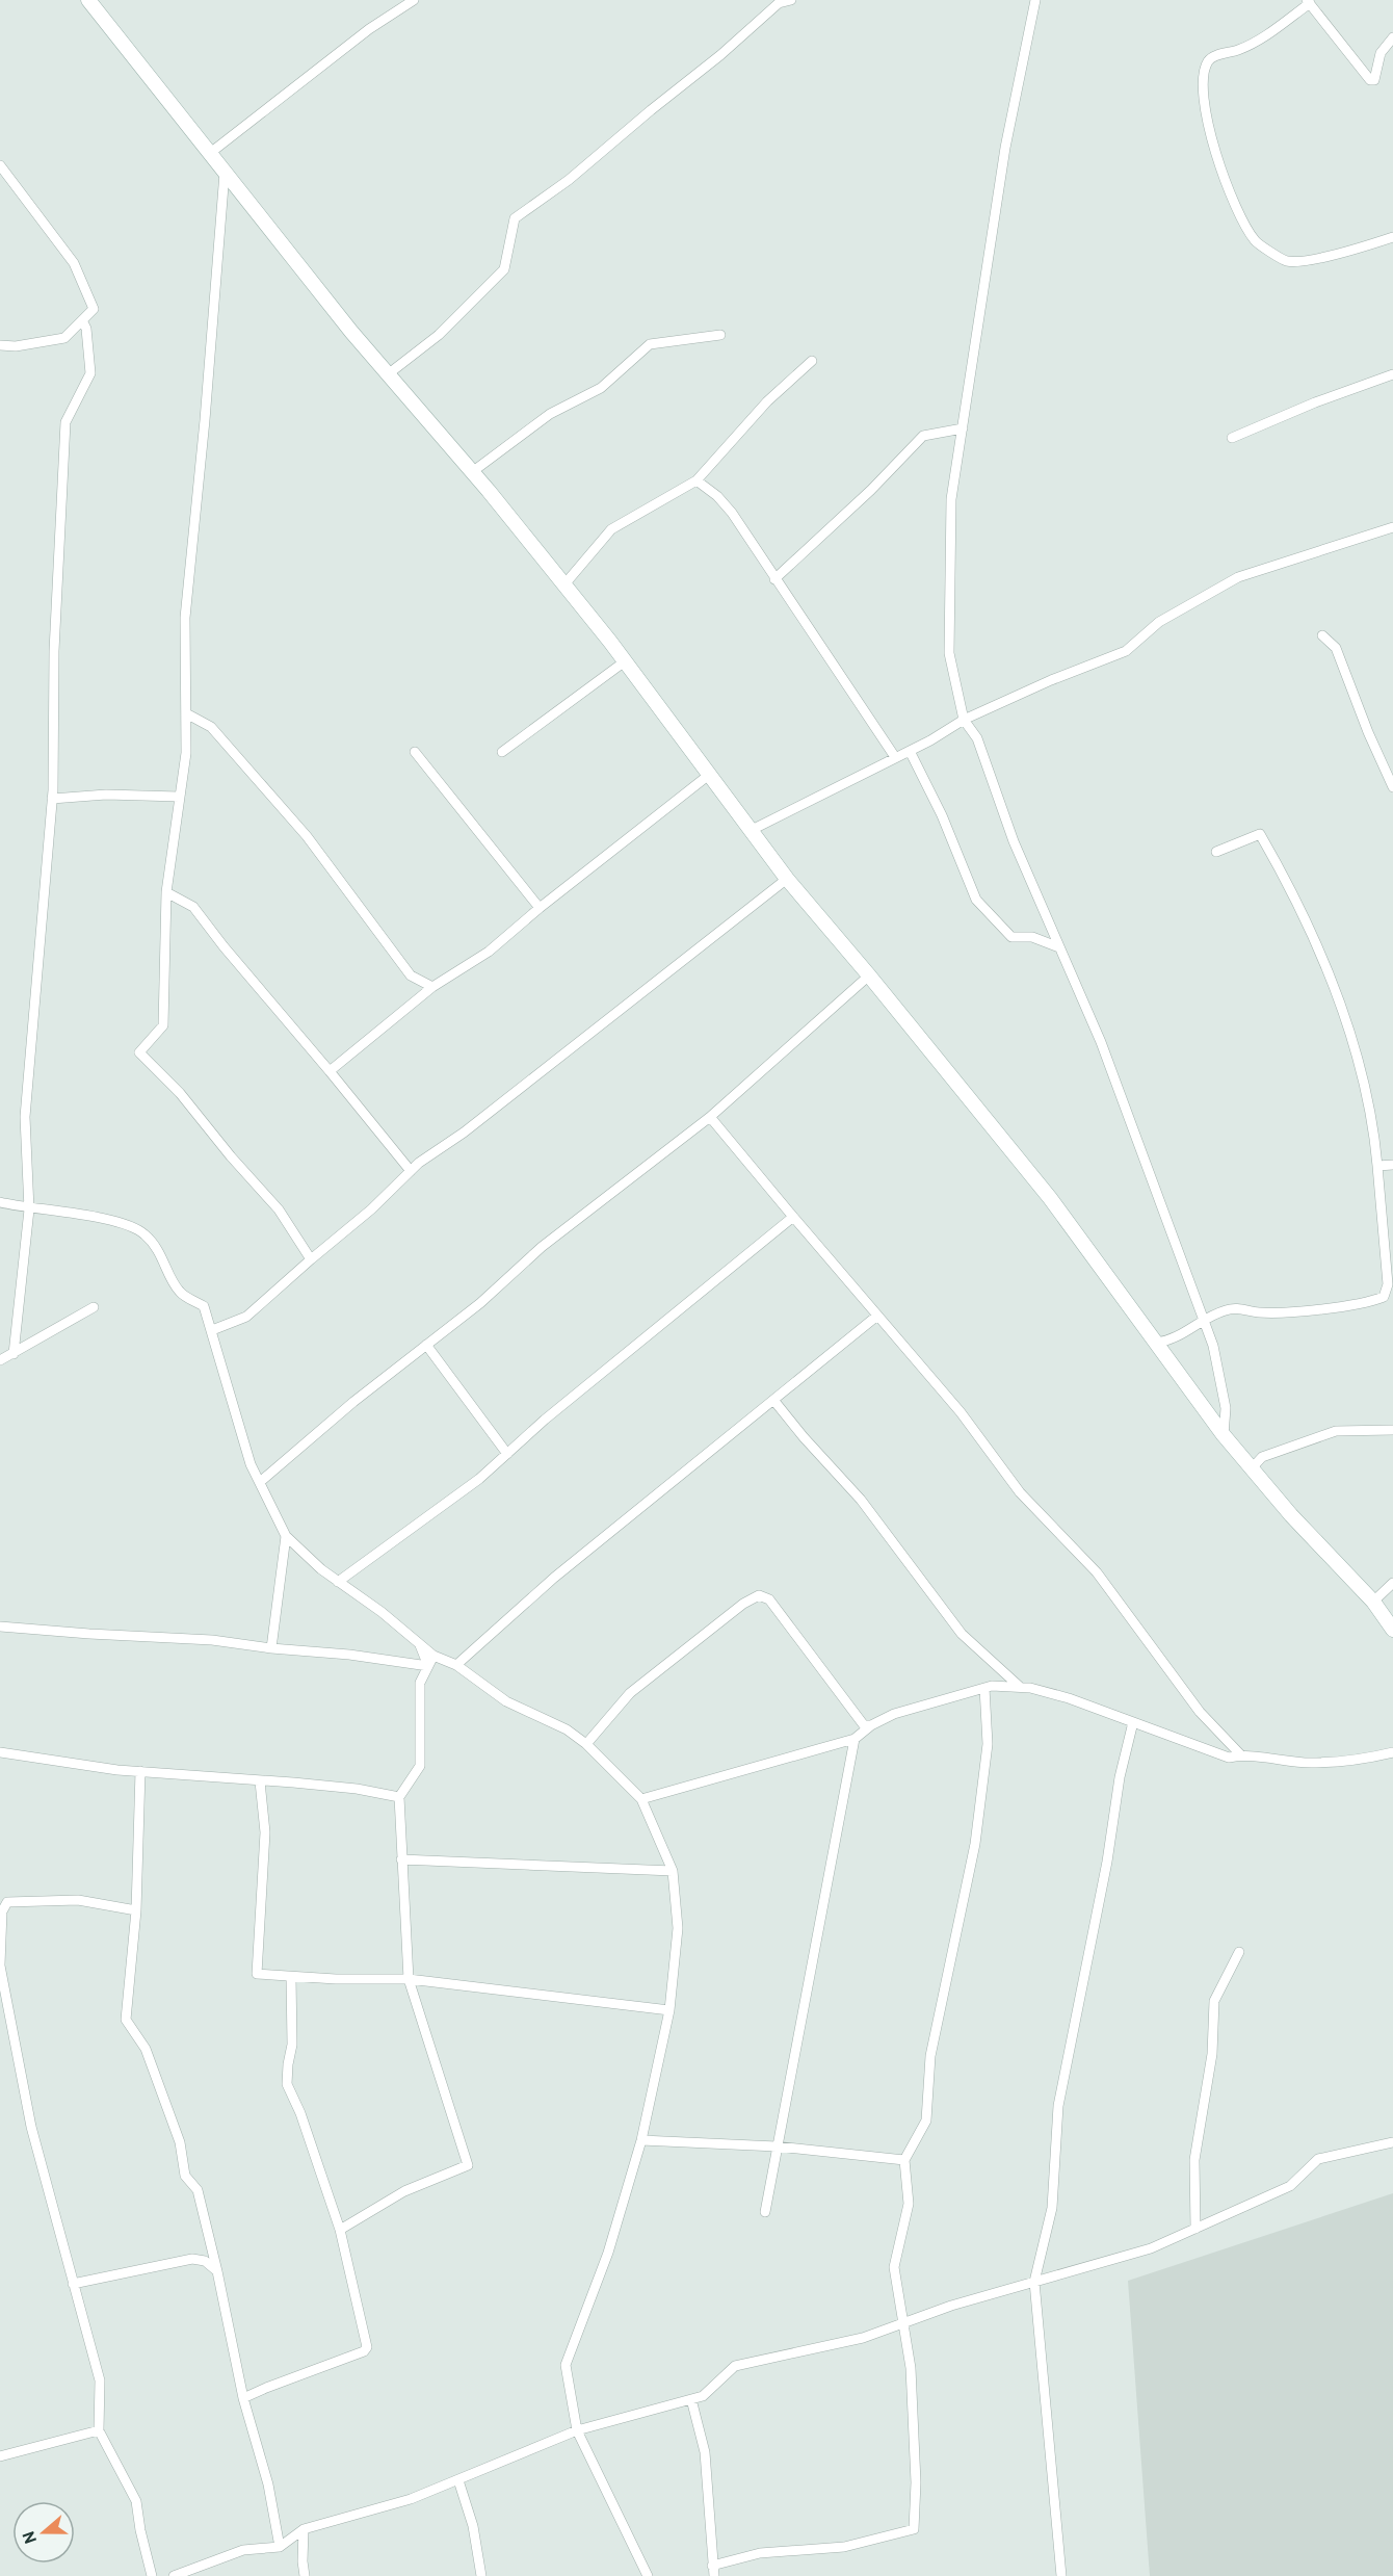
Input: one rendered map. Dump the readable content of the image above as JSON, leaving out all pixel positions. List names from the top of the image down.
{
  "north": "left"
}
